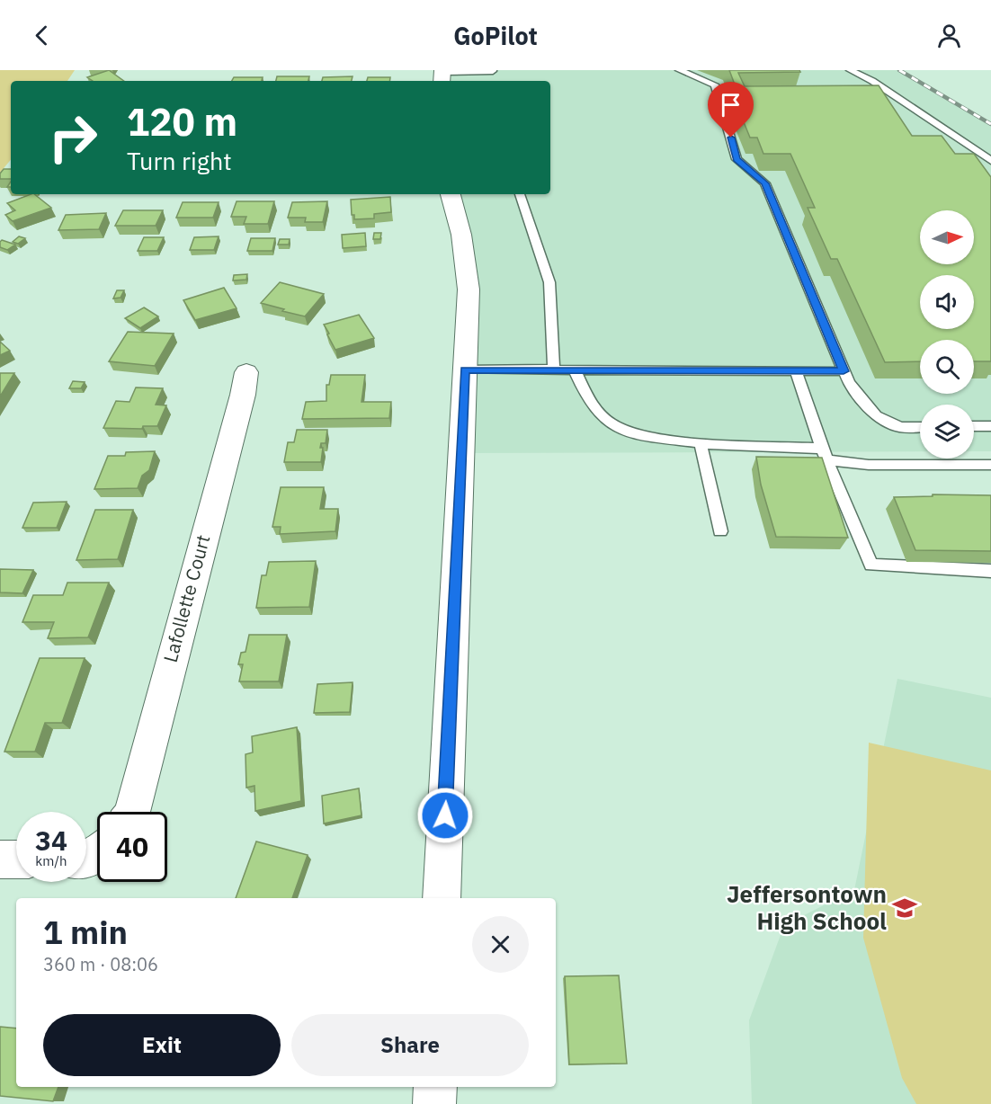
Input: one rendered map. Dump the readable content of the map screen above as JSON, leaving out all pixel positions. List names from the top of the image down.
{
  "streets": {
    "street": ["Lafollette Court"]
  },
  "places": {
    "school or university": ["Jeffersontown High School"]
  },
  "north": "right",
  "page": {
    "header": "GoPilot",
    "turn": ["120 m", "Turn right"],
    "speed": "34 km/h",
    "limit": "40",
    "heading": ["1 min", "360 m · 08:06"],
    "buttons": ["Exit", "Share"]
  }
}
